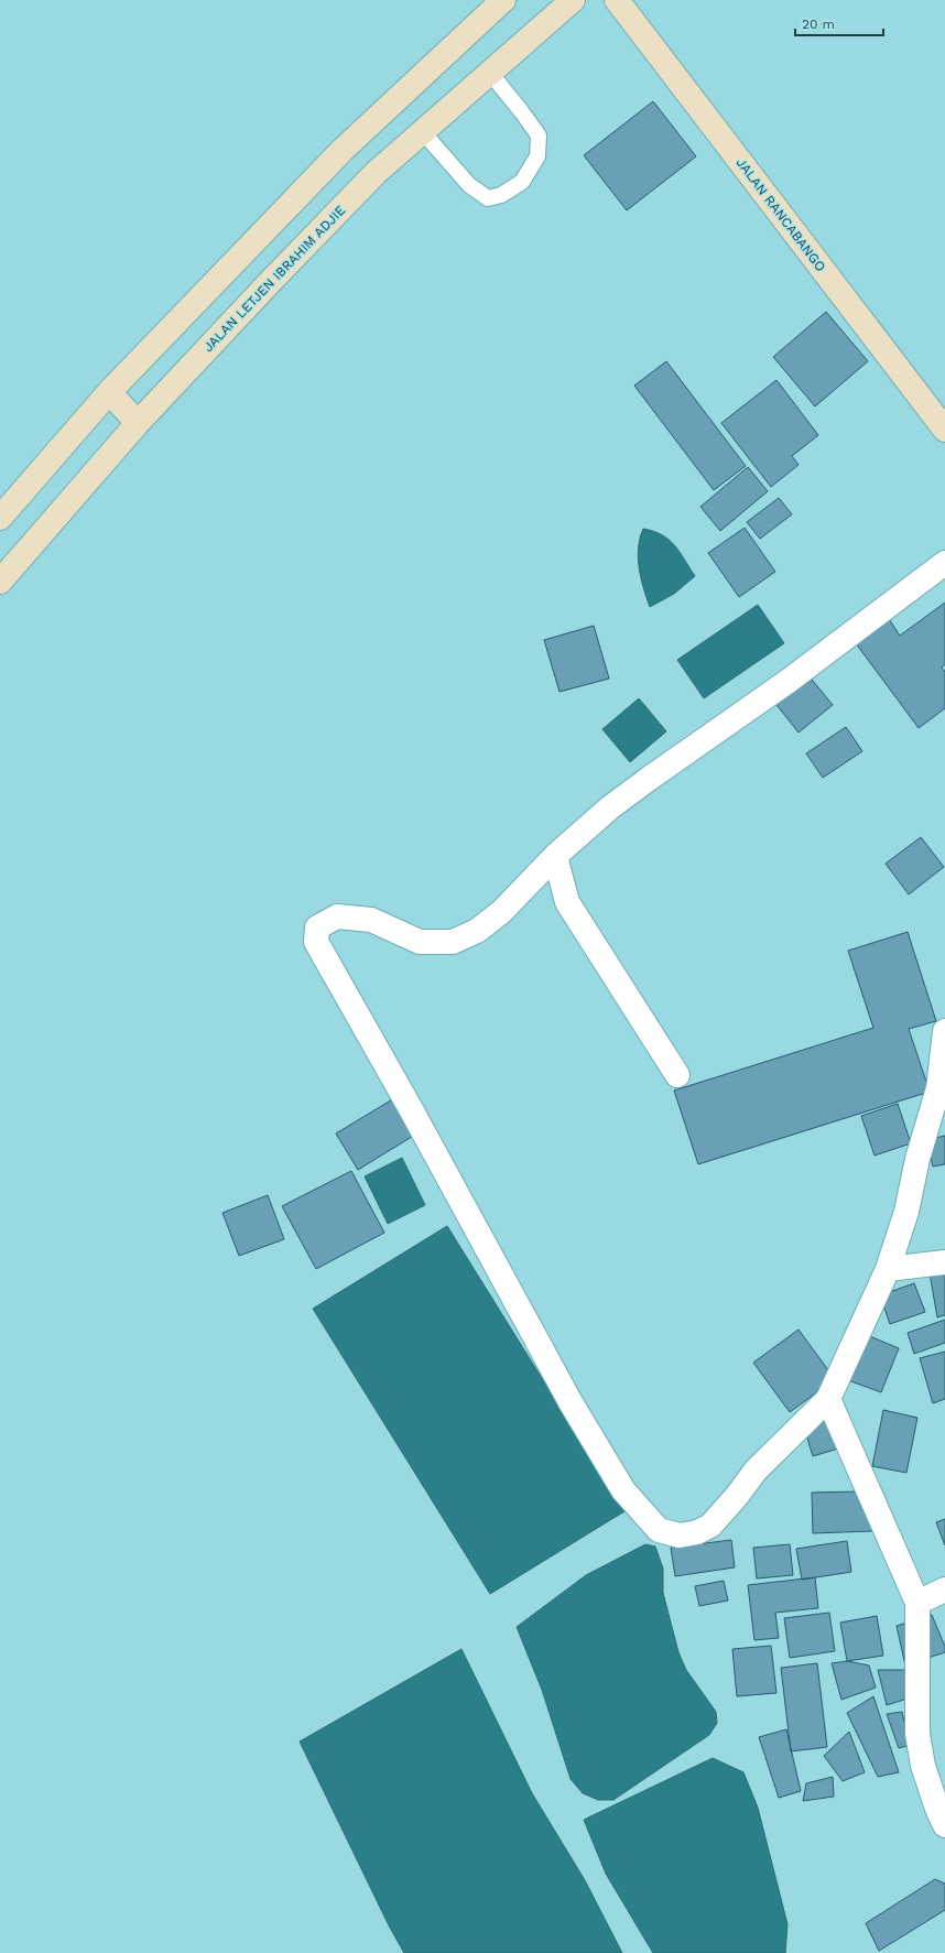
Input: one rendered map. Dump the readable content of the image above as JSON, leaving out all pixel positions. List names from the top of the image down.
{
  "streets": {
    "street": ["JALAN RANCABANGO", "JALAN LETJEN IBRAHIM ADJIE"]
  },
  "scale_bar": "20 m"
}
